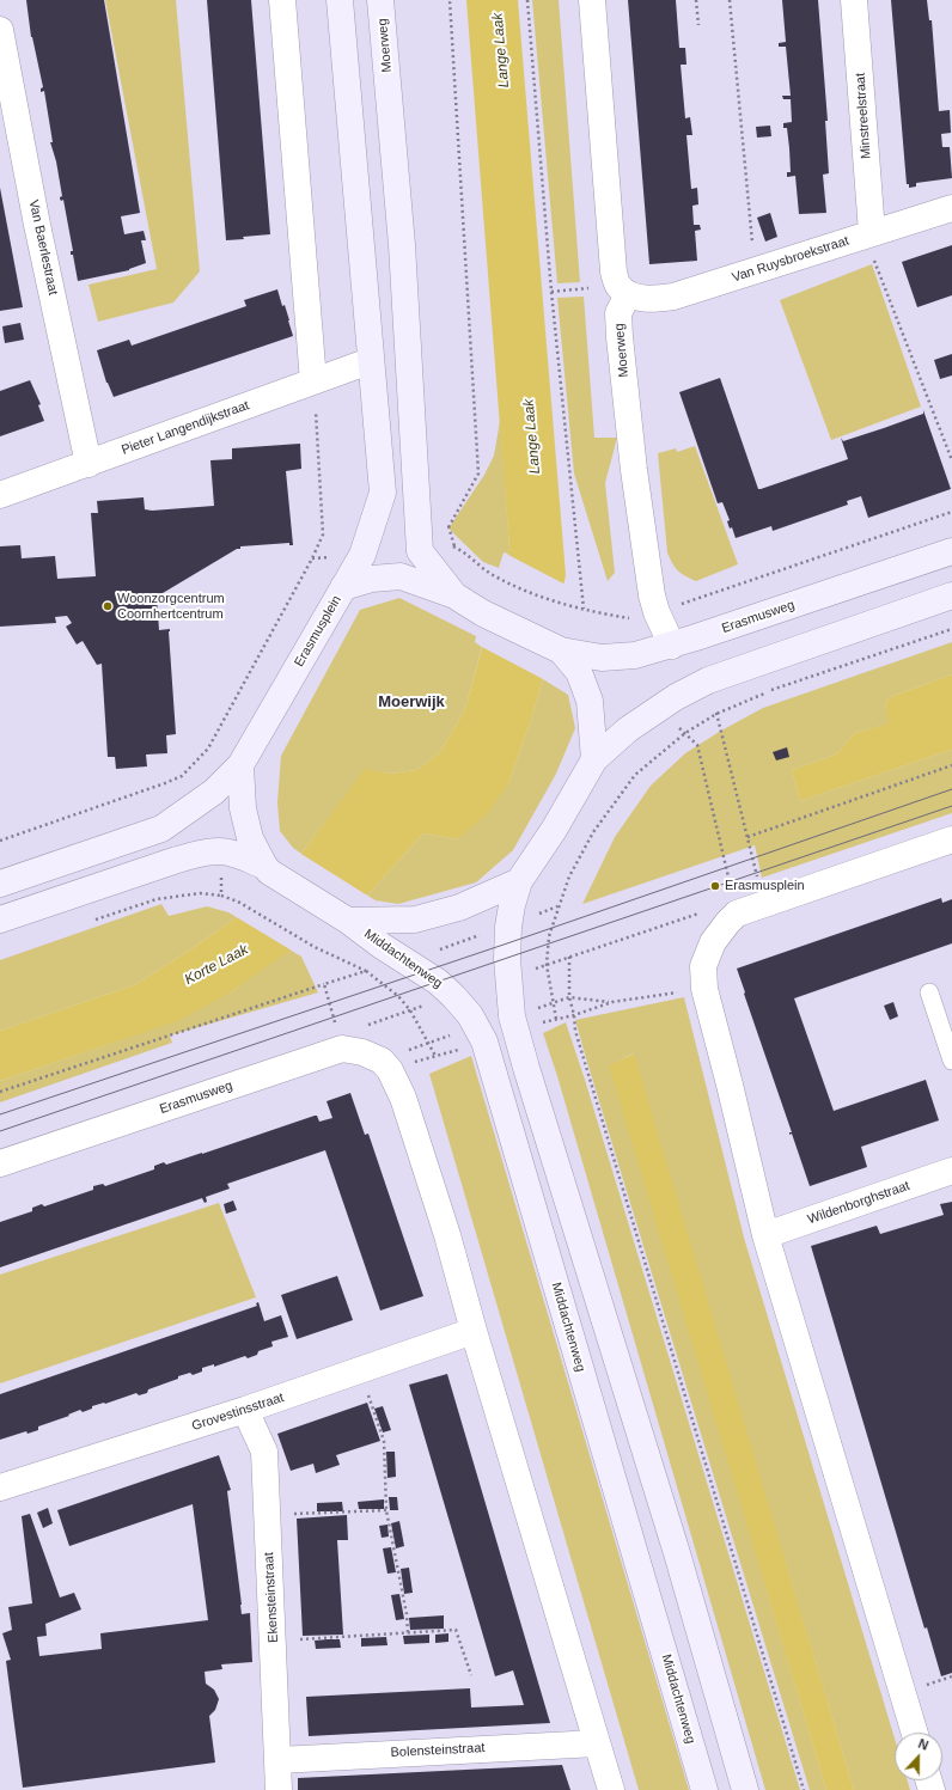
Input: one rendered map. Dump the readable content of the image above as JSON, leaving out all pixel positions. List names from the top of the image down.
{
  "streets": {
    "main road": [
      "Moerweg",
      "Erasmusweg",
      "Erasmusplein",
      "Middachtenweg"
    ],
    "street": [
      "Minstreelstraat",
      "Van Baerlestraat",
      "Van Ruysbroekstraat",
      "Pieter Langendijkstraat",
      "Wildenborghstraat",
      "Grovestinsstraat",
      "Ekensteinstraat",
      "Bolensteinstraat"
    ]
  },
  "crossings": [
    ["Moerweg", "Van Ruysbroekstraat"],
    ["Moerweg", "Erasmusweg"],
    ["Moerweg", "Erasmusplein"],
    ["Minstreelstraat", "Van Ruysbroekstraat"],
    ["Van Baerlestraat", "Pieter Langendijkstraat"],
    ["Erasmusweg", "Erasmusplein"],
    ["Grovestinsstraat", "Ekensteinstraat"],
    ["Ekensteinstraat", "Bolensteinstraat"]
  ],
  "districts": ["Moerwijk"],
  "water": ["Lange Laak", "Korte Laak"],
  "places": ["Woonzorgcentrum Coornhertcentrum", "Erasmusplein"],
  "north": "top"
}
